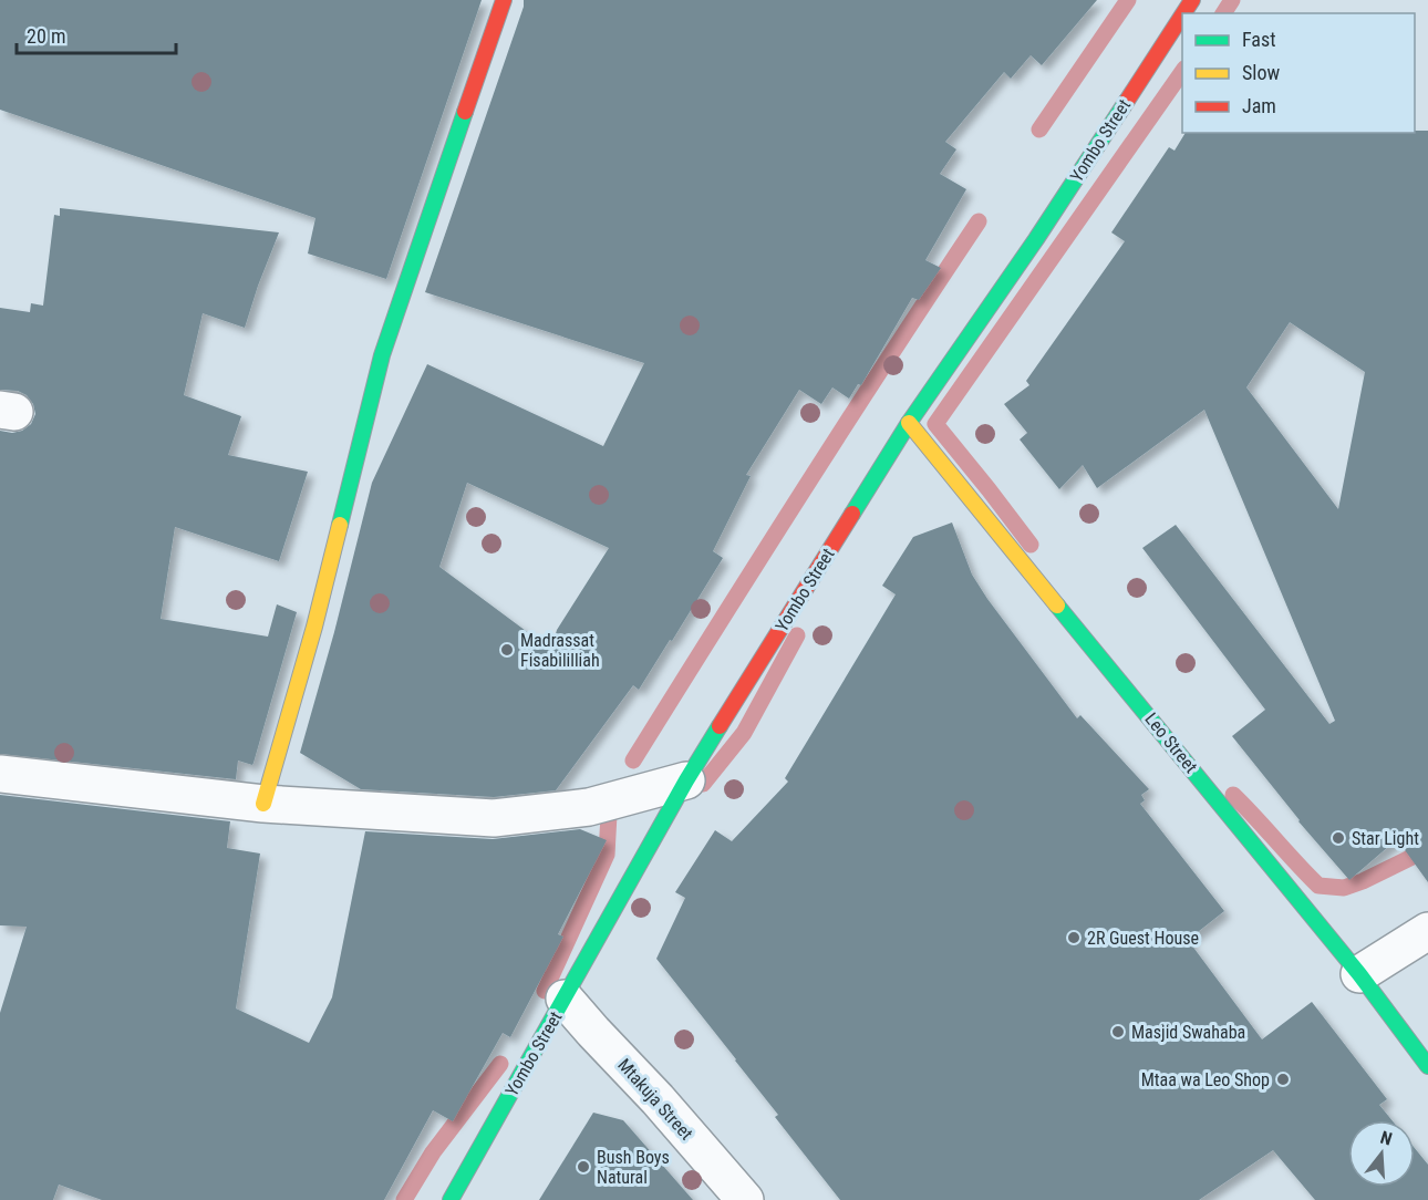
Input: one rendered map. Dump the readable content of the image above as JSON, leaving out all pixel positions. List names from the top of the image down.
{
  "streets": {
    "street": ["Yombo Street", "Leo Street", "Mtakuja Street"]
  },
  "crossings": [
    ["Yombo Street", "Leo Street"],
    ["Yombo Street", "Mtakuja Street"]
  ],
  "places": [
    "Madrassat Fisabililliah",
    "Star Light",
    "2R Guest House",
    "Masjid Swahaba",
    "Mtaa wa Leo Shop",
    "Bush Boys Natural"
  ],
  "legend": ["Fast", "Slow", "Jam"],
  "scale_bar": "20 m",
  "north": "top"
}
